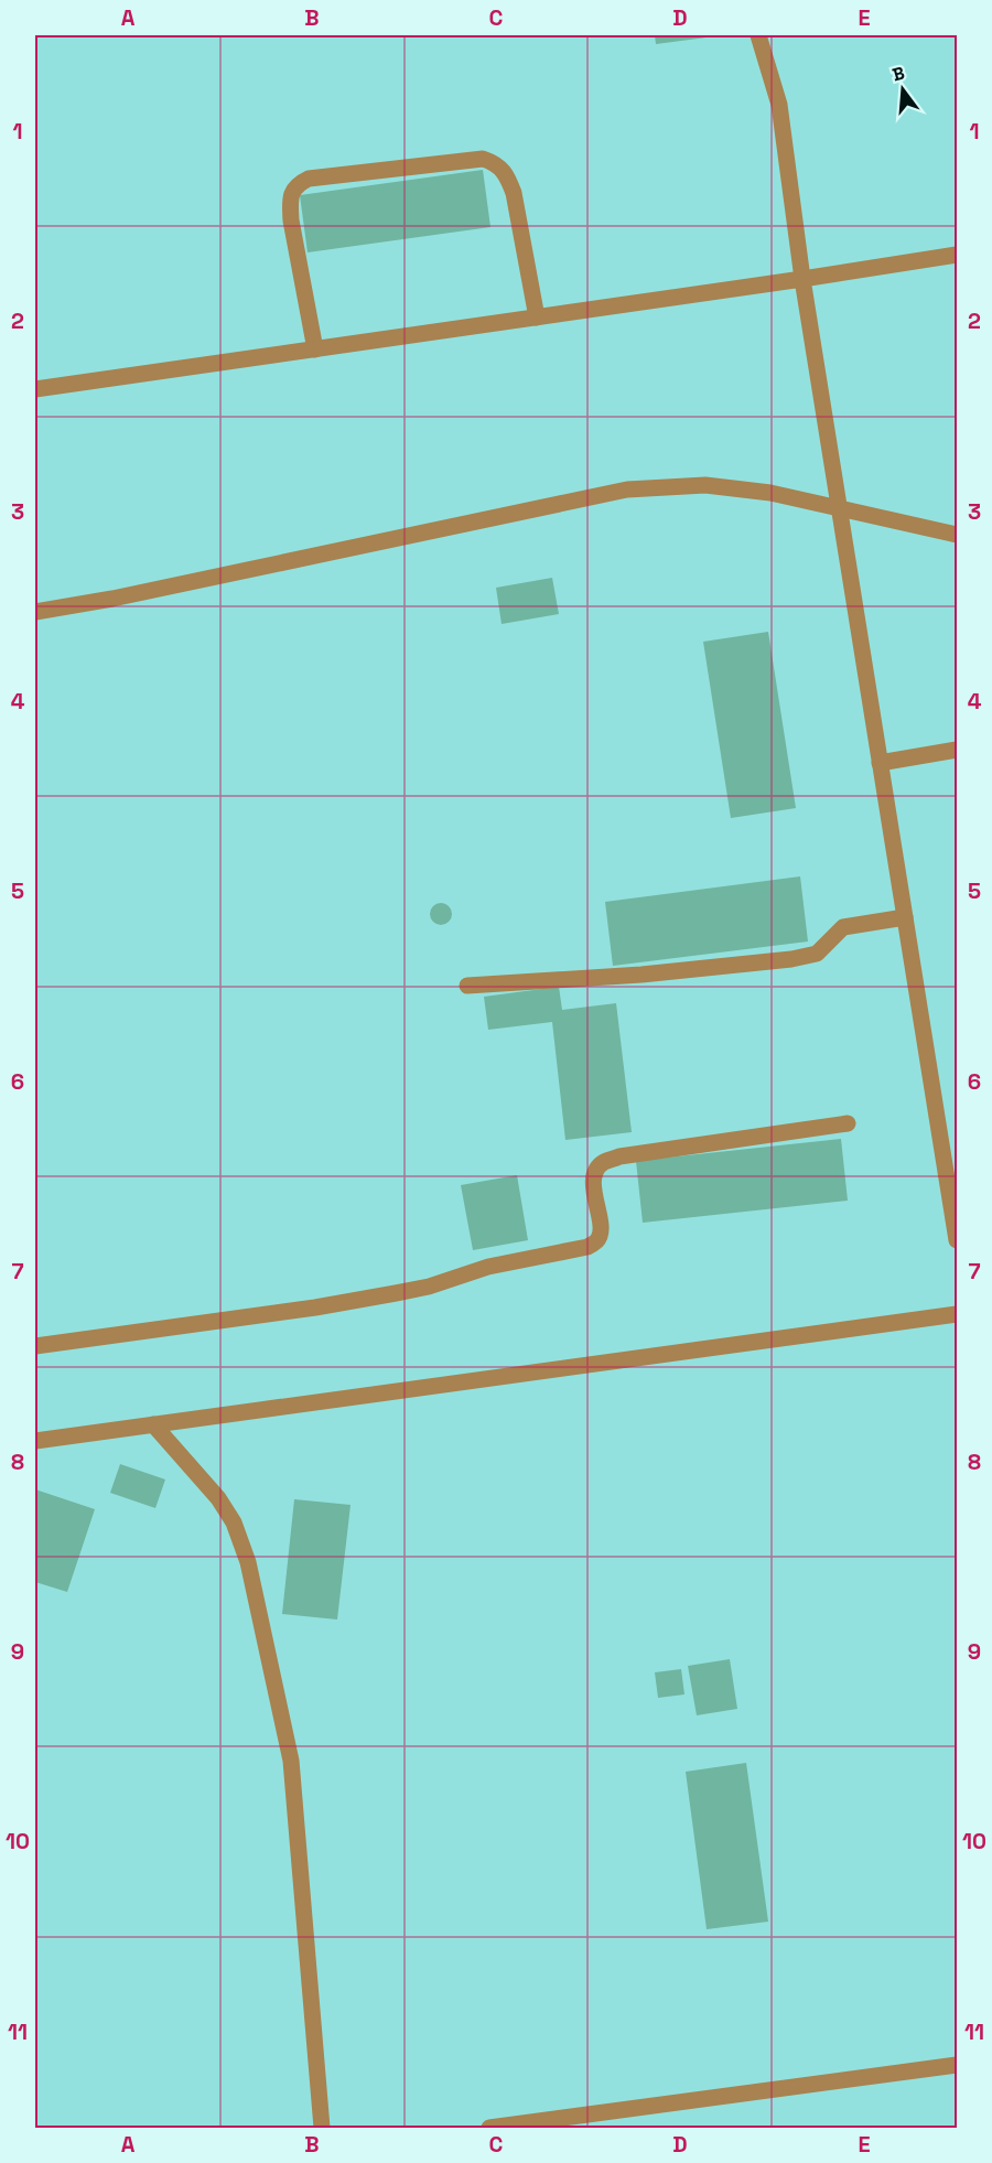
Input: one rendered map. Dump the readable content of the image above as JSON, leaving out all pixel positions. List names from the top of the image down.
{
  "north": "top",
  "grid": {
    "columns": [
      "A",
      "B",
      "C",
      "D",
      "E"
    ],
    "rows": [
      "1",
      "2",
      "3",
      "4",
      "5",
      "6",
      "7",
      "8",
      "9",
      "10",
      "11"
    ]
  }
}
